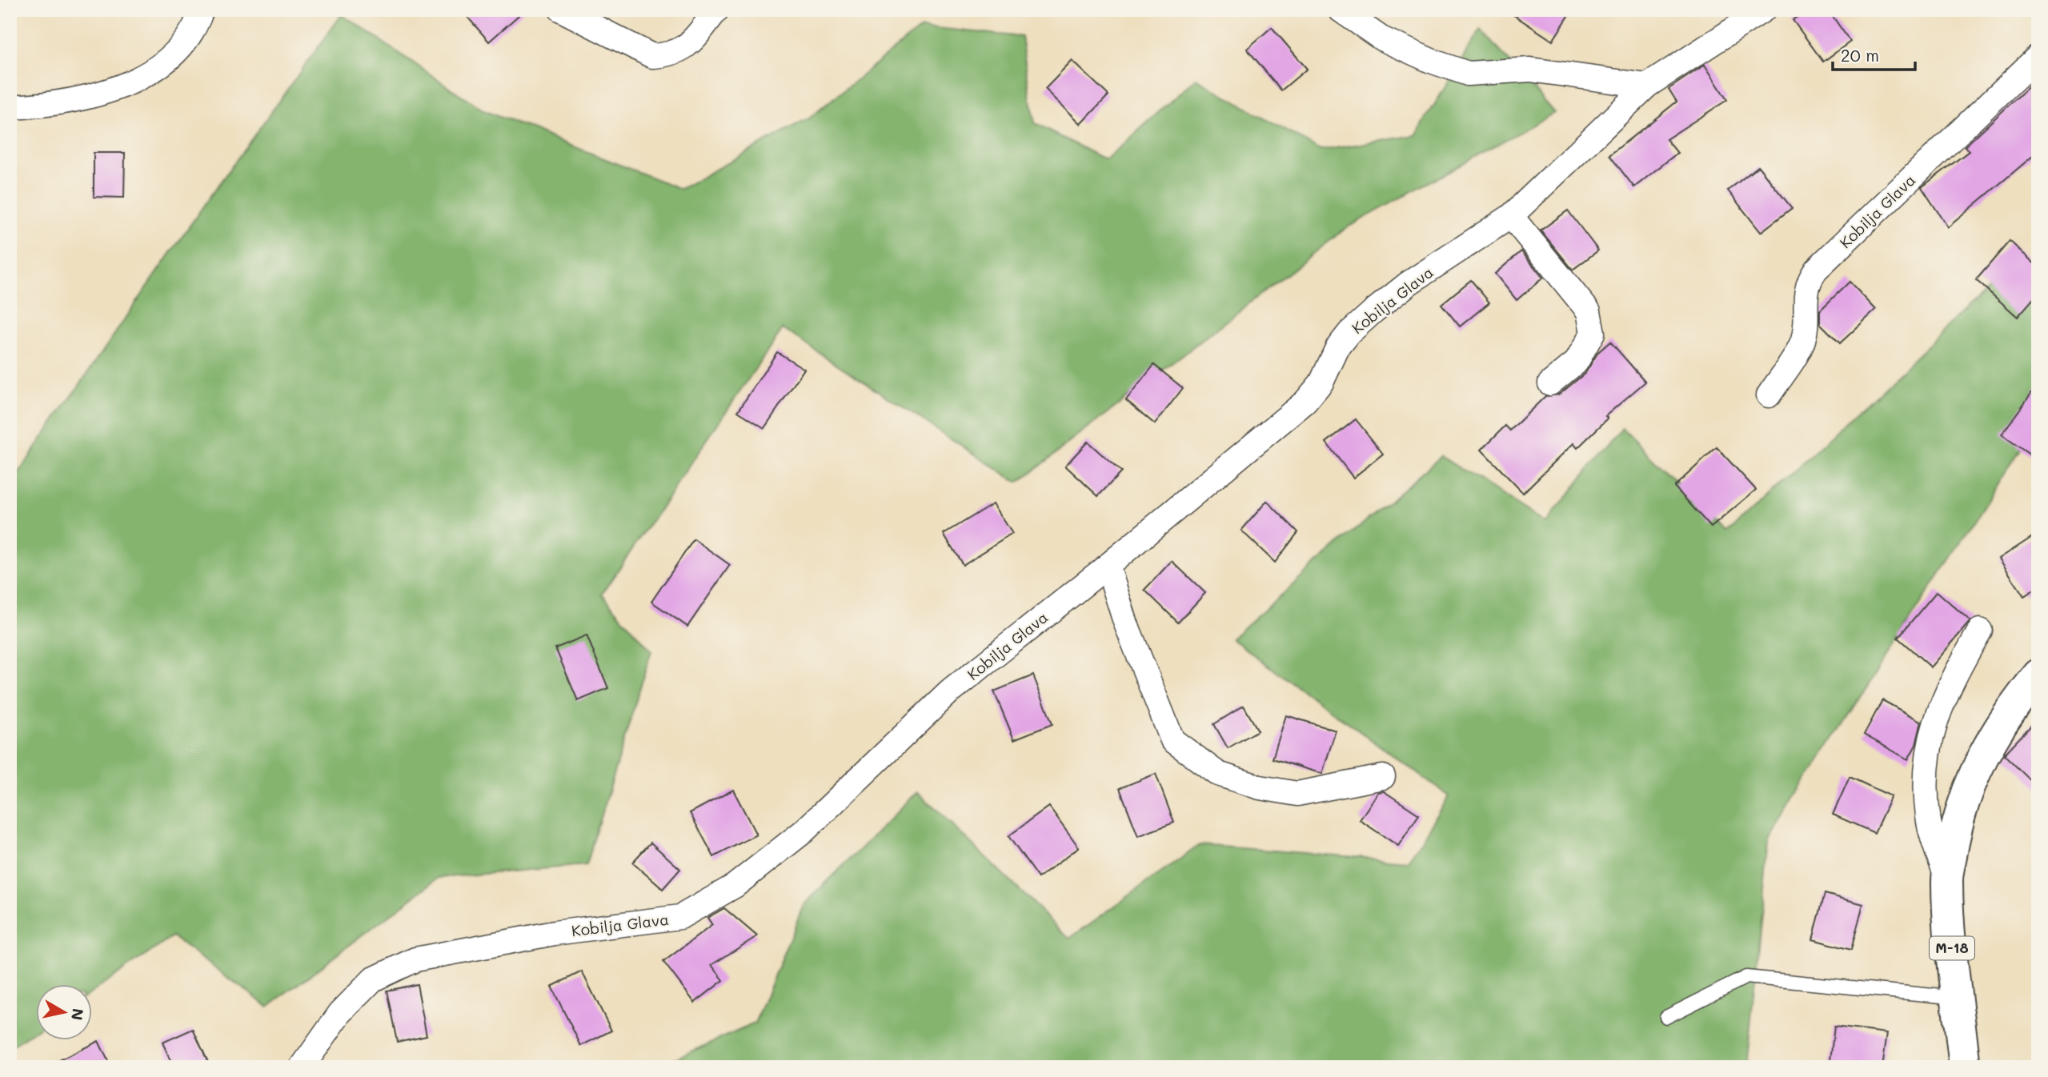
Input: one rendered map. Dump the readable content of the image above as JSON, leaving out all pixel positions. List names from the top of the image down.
{
  "streets": {
    "main road": ["M-18"],
    "street": ["Kobilja Glava"]
  },
  "scale_bar": "20 m",
  "north": "right"
}
